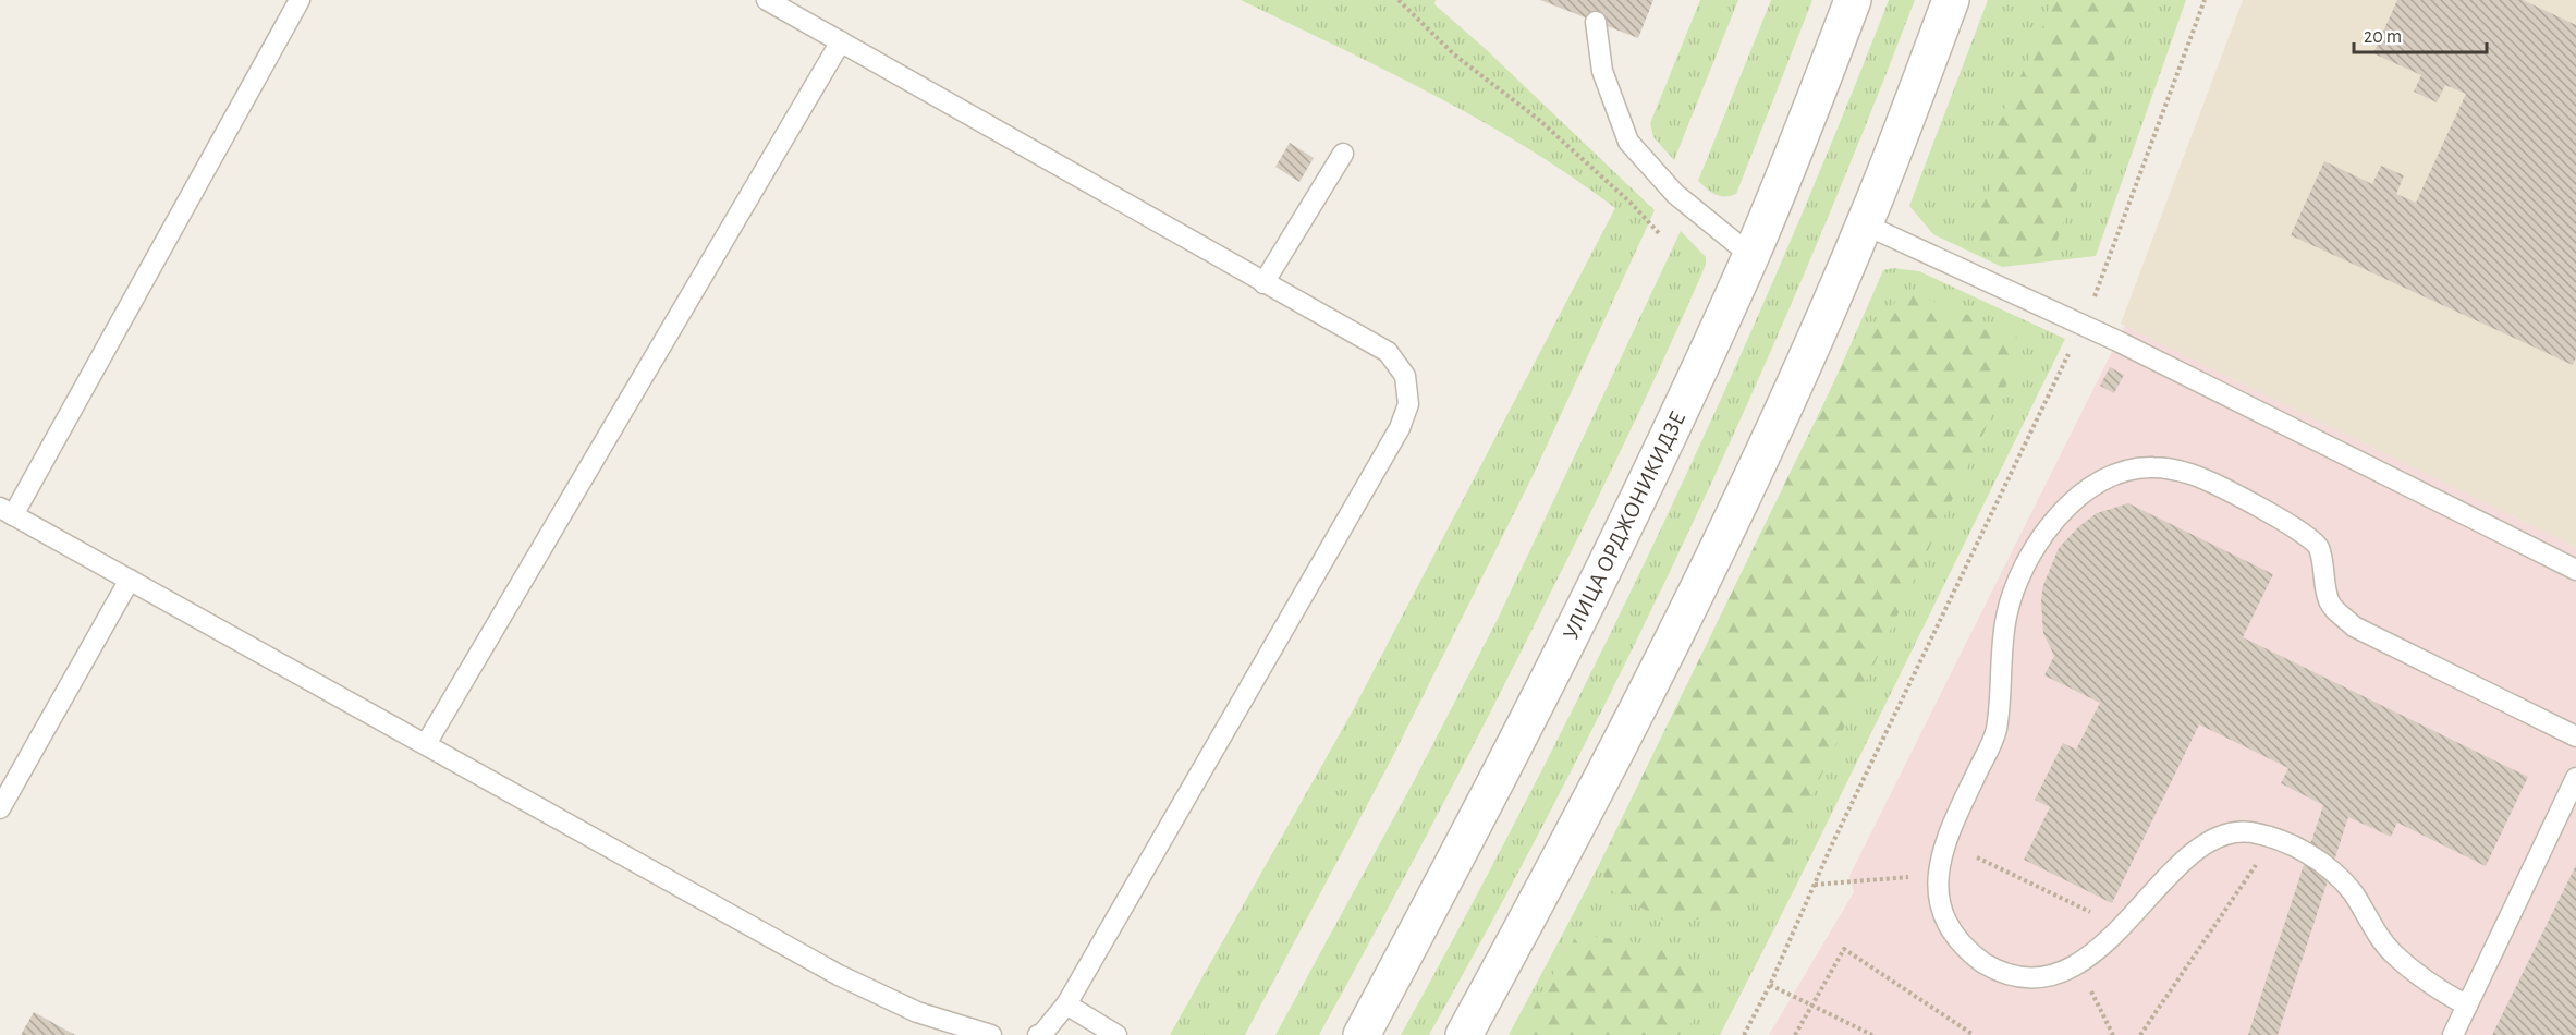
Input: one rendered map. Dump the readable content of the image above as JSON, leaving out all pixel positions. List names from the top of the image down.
{
  "streets": {
    "street": ["УЛИЦА ОРДЖОНИКИДЗЕ"]
  },
  "scale_bar": "20 m"
}
